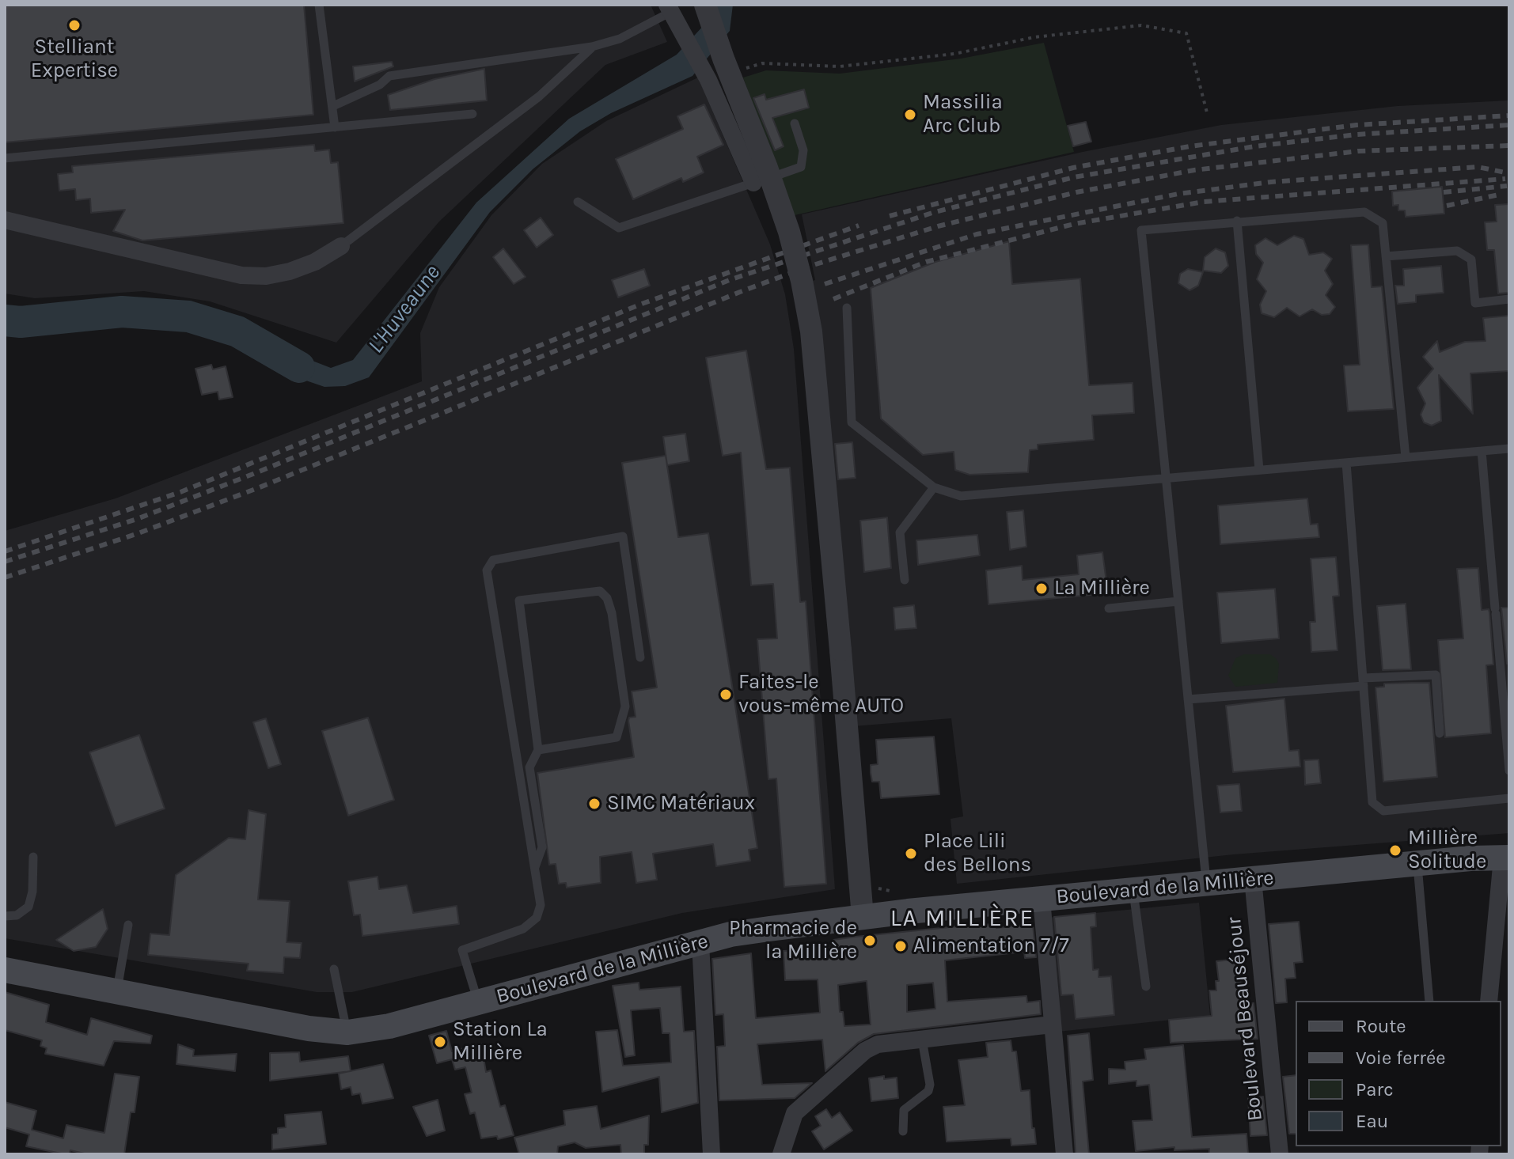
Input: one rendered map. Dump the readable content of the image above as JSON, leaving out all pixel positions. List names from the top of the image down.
{
  "streets": {
    "main road": ["Boulevard de la Millière"],
    "street": ["Boulevard Beauséjour"]
  },
  "crossings": [
    ["Boulevard de la Millière", "Boulevard Beauséjour"]
  ],
  "districts": ["LA MILLIÈRE"],
  "water": ["L'Huveaune"],
  "places": [
    "Stelliant Expertise",
    "Massilia Arc Club",
    "La Millière",
    "Faites-le vous-même AUTO",
    "SIMC Matériaux",
    "Millière Solitude",
    "Place Lili des Bellons",
    "Pharmacie de la Millière",
    "Alimentation 7/7",
    "Station La Millière"
  ],
  "legend": [
    "Route",
    "Voie ferrée",
    "Parc",
    "Eau"
  ]
}
